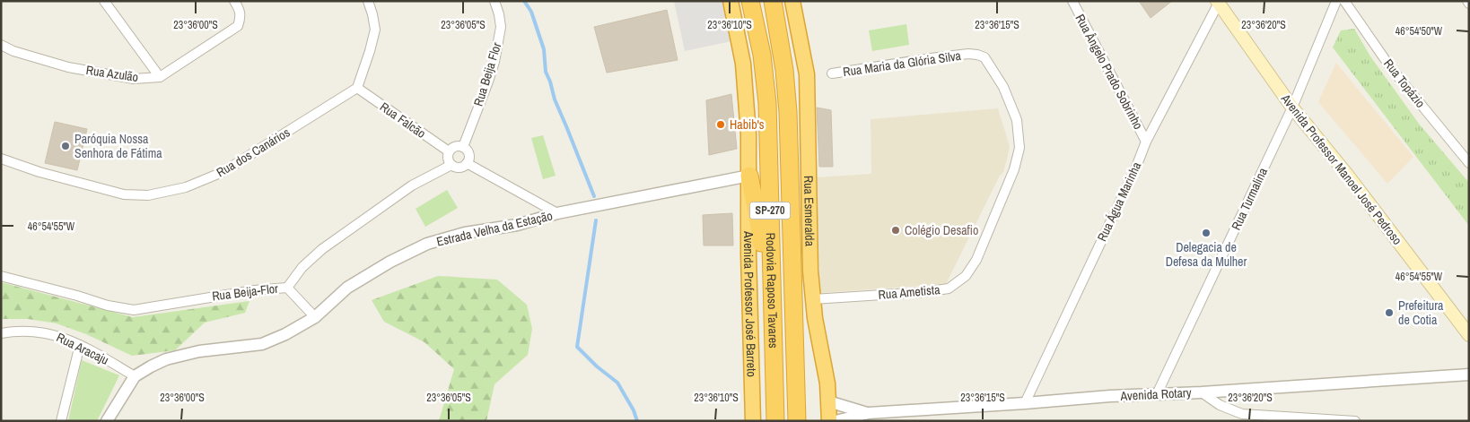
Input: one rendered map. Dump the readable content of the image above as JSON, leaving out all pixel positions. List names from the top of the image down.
{
  "streets": {
    "highway": [
      "SP-270",
      "Rua Esmeralda",
      "Rodovia Raposo Tavares",
      "Avenida Professor José Barreto"
    ],
    "main road": ["Avenida Professor Manoel José Pedroso"],
    "street": [
      "Rua Maria da Glória Silva",
      "Rua Ângelo Prado Sobrinho",
      "Rua Azulão",
      "Rua Beija Flor",
      "Rua Topázio",
      "Rua Falcão",
      "Rua dos Canários",
      "Rua Turmalina",
      "Rua Água Marinha",
      "Estrada Velha da Estação",
      "Rua Beija-Flor",
      "Rua Ametista",
      "Rua Aracaju",
      "Avenida Rotary"
    ]
  },
  "crossings": [
    ["Rua Maria da Glória Silva", "Rua Ametista"],
    ["Rua Ângelo Prado Sobrinho", "Rua Água Marinha"],
    ["Rua Beija Flor", "Rua Falcão"],
    ["Rua Beija Flor", "Rua Beija-Flor"],
    ["Rua Falcão", "Rua dos Canários"],
    ["Rua Falcão", "Rua Beija-Flor"],
    ["Avenida Professor Manoel José Pedroso", "Rua Turmalina"],
    ["Avenida Professor Manoel José Pedroso", "Rua Água Marinha"],
    ["Rua Turmalina", "Avenida Rotary"],
    ["Rua Água Marinha", "Avenida Rotary"],
    ["Rua Esmeralda", "Rua Ametista"],
    ["Rua Esmeralda", "Avenida Rotary"],
    ["Estrada Velha da Estação", "Avenida Professor José Barreto"],
    ["Estrada Velha da Estação", "Rua Aracaju"]
  ],
  "places": [
    "Habib's",
    "Paróquia Nossa Senhora de Fátima",
    "Colégio Desafio",
    "Delegacia de Defesa da Mulher",
    "Prefeitura de Cotia"
  ],
  "coordinates": [
    "23°36'00\"S",
    "23°36'05\"S",
    "23°36'10\"S",
    "23°36'15\"S",
    "23°36'20\"S",
    "46°54'50\"W",
    "46°54'55\"W"
  ]
}
